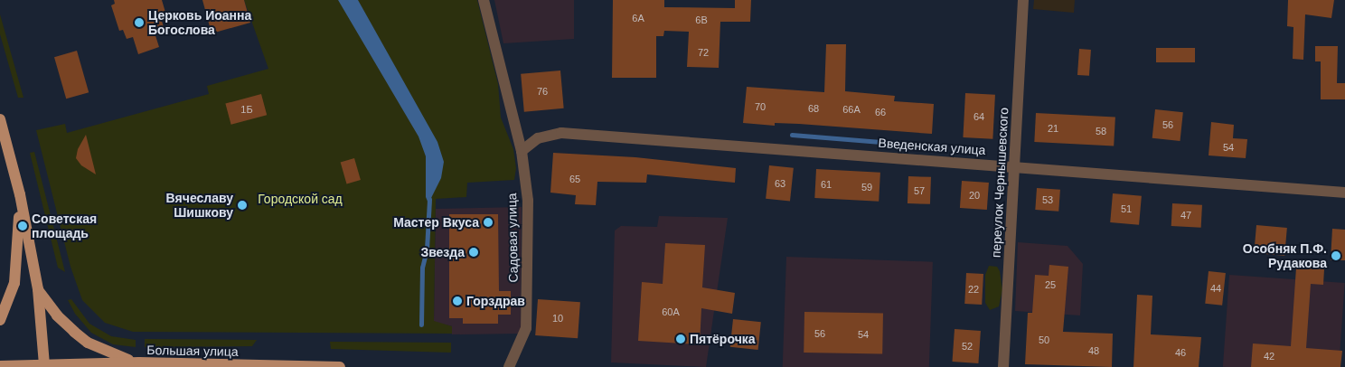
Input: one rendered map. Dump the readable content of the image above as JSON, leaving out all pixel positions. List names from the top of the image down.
{
  "streets": {
    "main road": ["Большая улица"],
    "street": ["Введенская улица", "переулок Чернышевского", "Садовая улица"]
  },
  "crossings": [
    ["Введенская улица", "переулок Чернышевского"],
    ["Введенская улица", "Садовая улица"]
  ],
  "parks": ["Городской сад"],
  "places": [
    "Церковь Иоанна Богослова",
    "Вячеславу Шишкову",
    "Мастер Вкуса",
    "Советская площадь",
    "Звезда",
    "Особняк П.Ф. Рудакова",
    "Горздрав",
    "Пятёрочка"
  ],
  "house_numbers": [
    "6А",
    "6В",
    "72",
    "76",
    "70",
    "68",
    "1Б",
    "66А",
    "66",
    "64",
    "56",
    "21",
    "58",
    "54",
    "65",
    "63",
    "61",
    "59",
    "57",
    "20",
    "53",
    "51",
    "47",
    "25",
    "44",
    "22",
    "60А",
    "10",
    "56",
    "54",
    "50",
    "52",
    "48",
    "46",
    "42"
  ]
}
